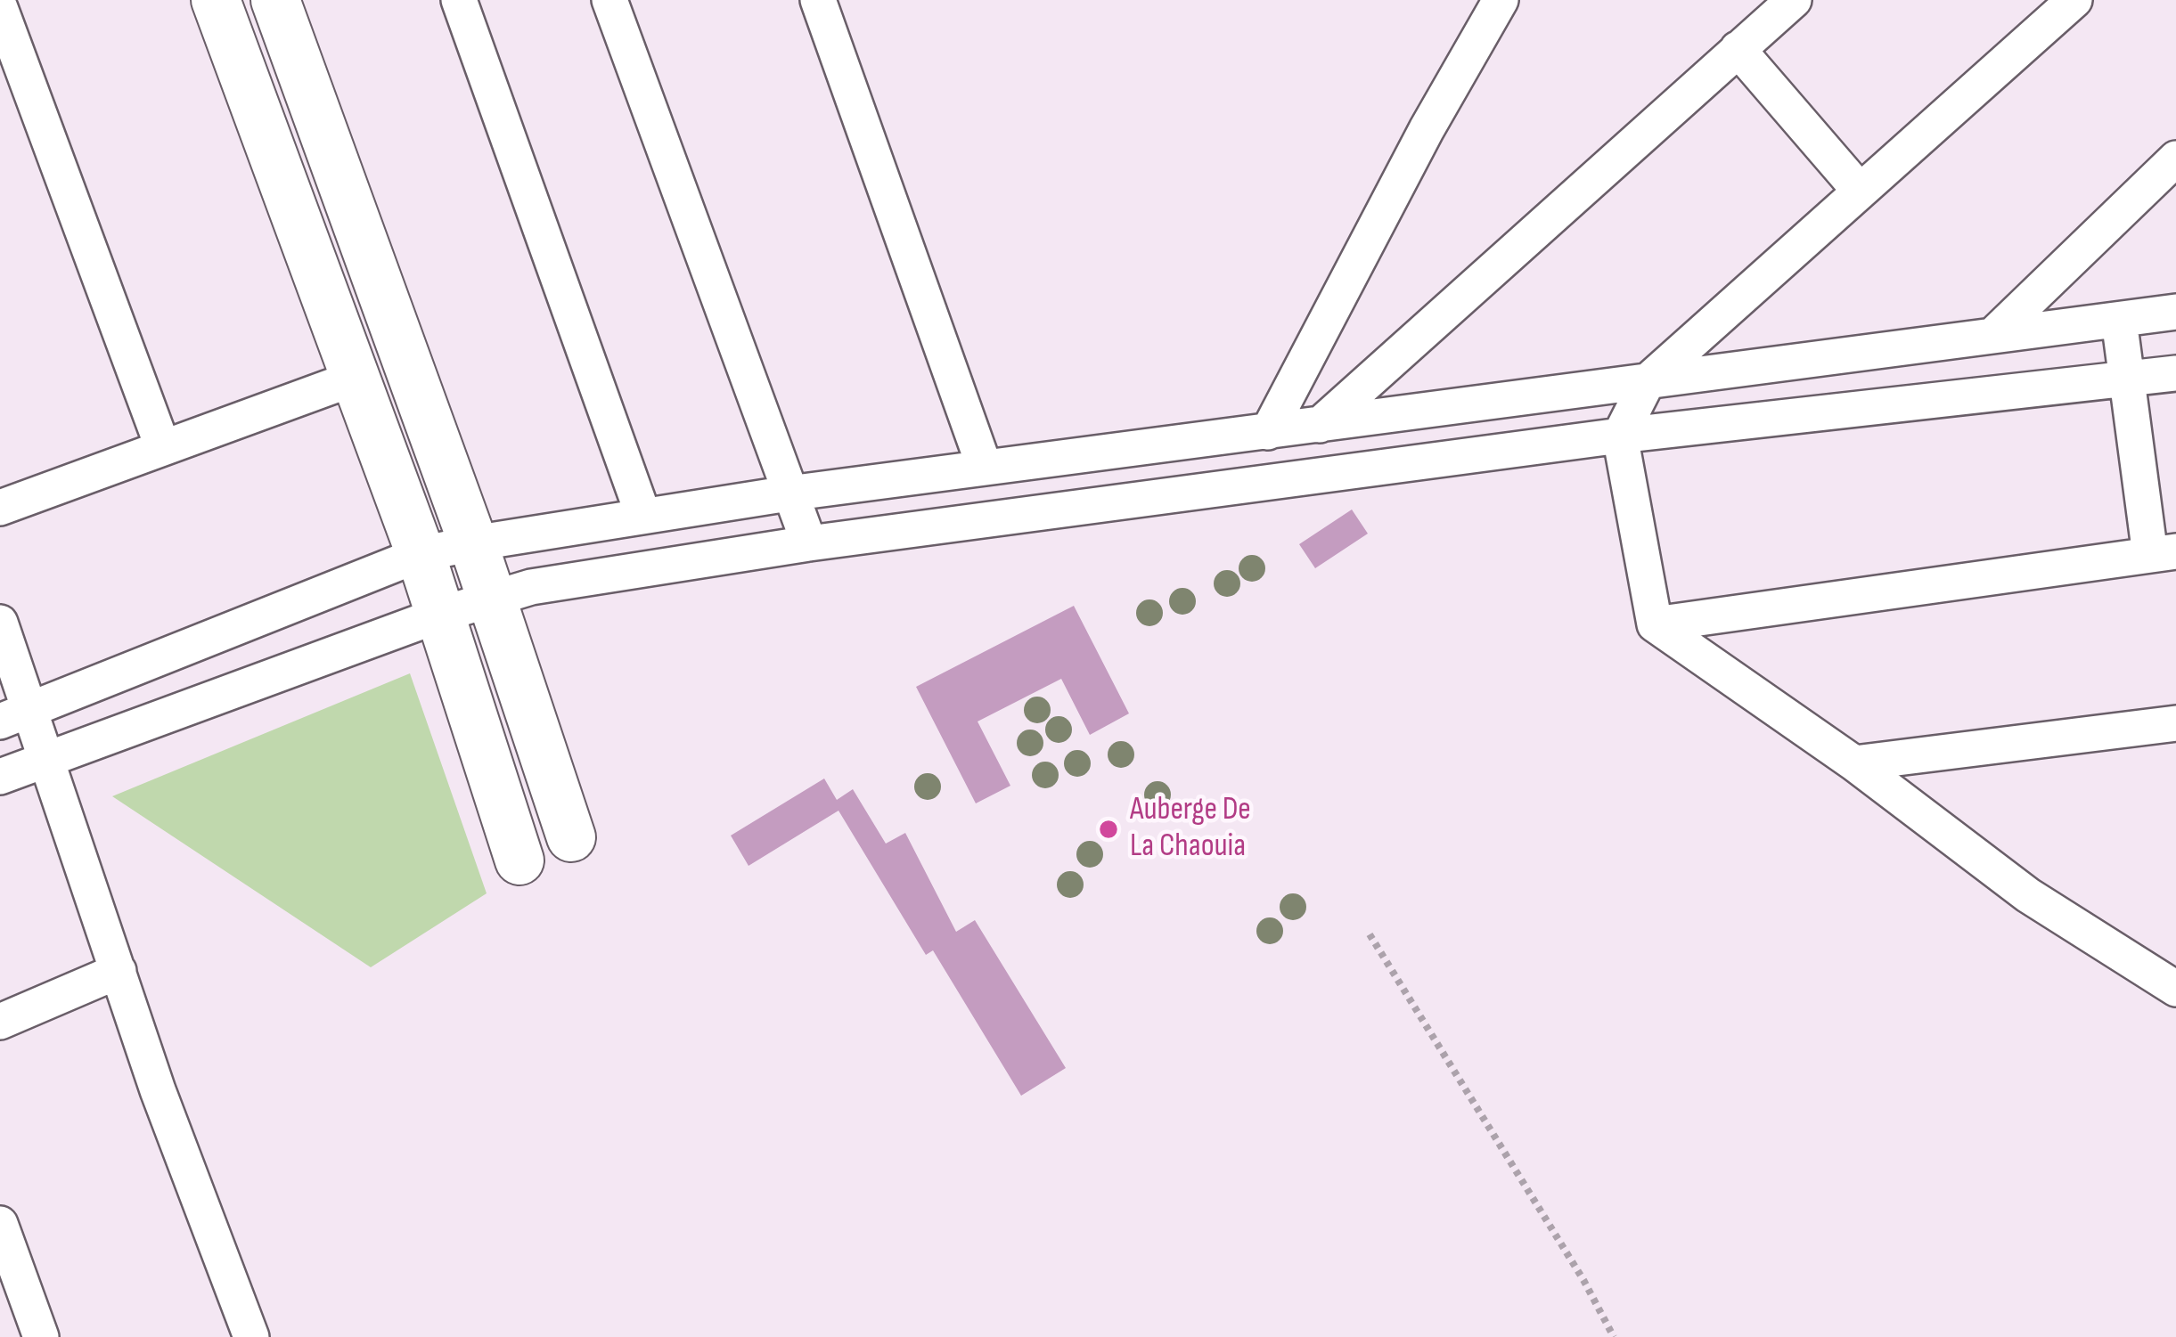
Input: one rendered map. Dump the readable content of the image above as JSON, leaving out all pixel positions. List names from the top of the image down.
{
  "places": ["Auberge De La Chaouia"]
}
